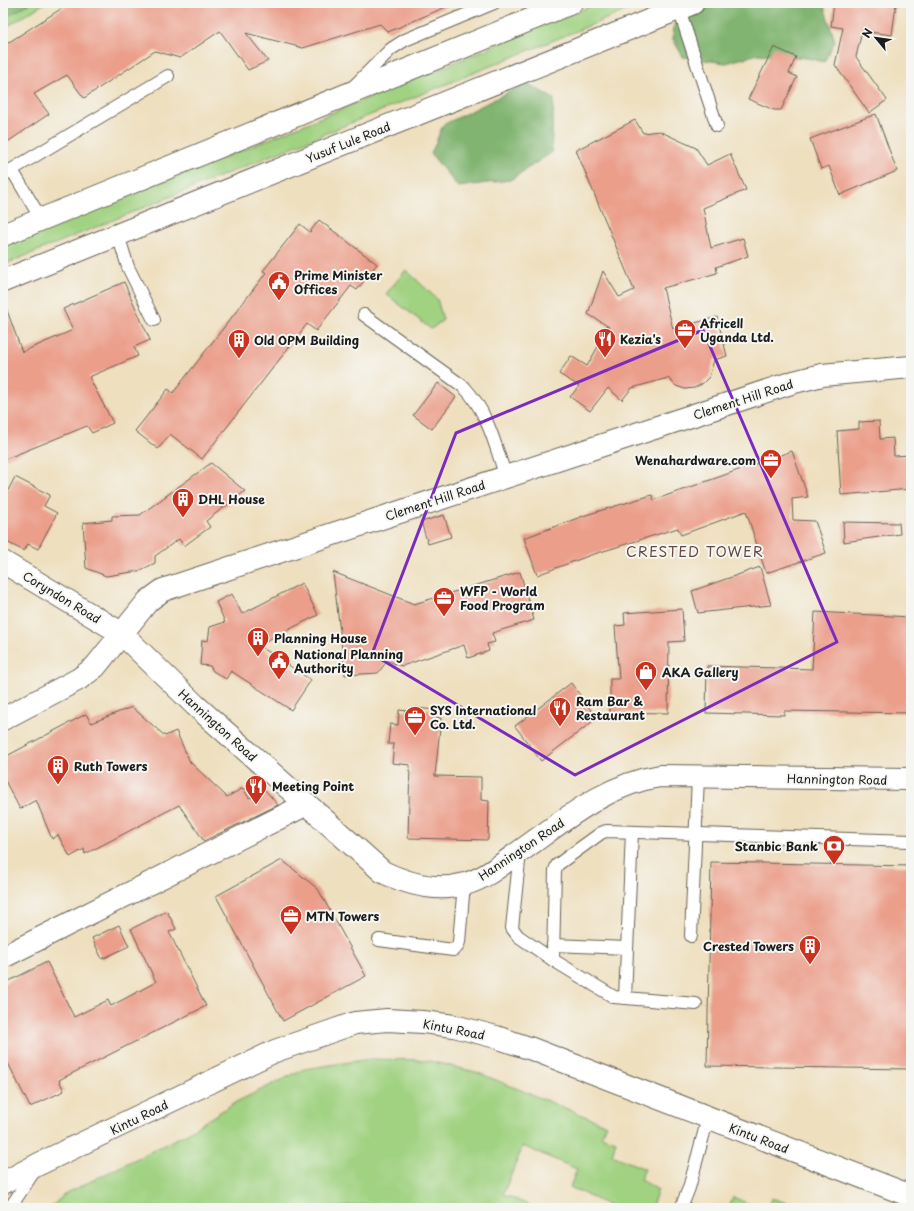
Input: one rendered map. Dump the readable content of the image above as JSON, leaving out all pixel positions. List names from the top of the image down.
{
  "streets": {
    "street": [
      "Yusuf Lule Road",
      "Clement Hill Road",
      "Coryndon Road",
      "Hannington Road",
      "Kintu Road"
    ]
  },
  "crossings": [
    ["Clement Hill Road", "Coryndon Road"],
    ["Clement Hill Road", "Hannington Road"],
    ["Coryndon Road", "Hannington Road"]
  ],
  "districts": ["CRESTED TOWER"],
  "places": {
    "public building": ["Prime Minister Offices", "National Planning Authority"],
    "office": [
      "Africell Uganda Ltd.",
      "Wenahardware.com",
      "WFP - World Food Program",
      "SYS International Co. Ltd.",
      "MTN Towers"
    ],
    "restaurant": ["Kezia's", "Ram Bar & Restaurant", "Meeting Point"],
    "building": [
      "Old OPM Building",
      "DHL House",
      "Planning House",
      "Ruth Towers",
      "Crested Towers"
    ],
    "shop": ["AKA Gallery"],
    "bank": ["Stanbic Bank"]
  },
  "north": "top left"
}
